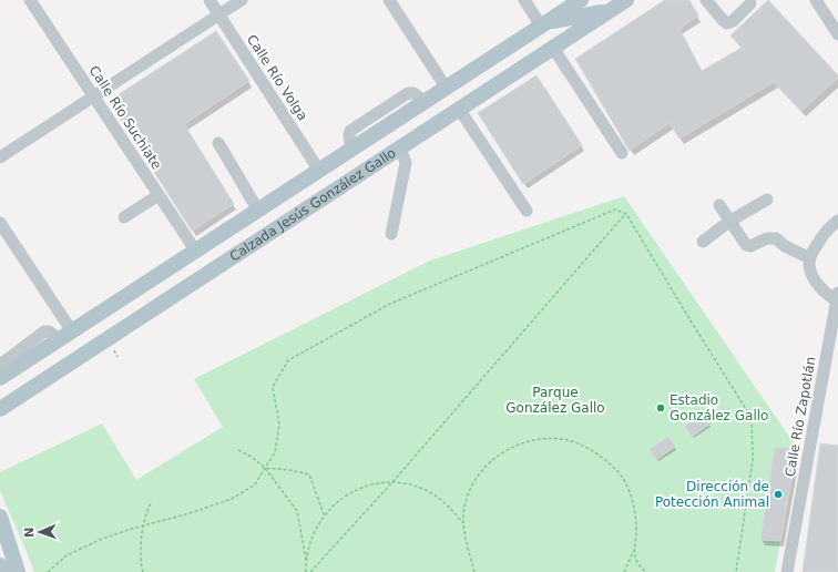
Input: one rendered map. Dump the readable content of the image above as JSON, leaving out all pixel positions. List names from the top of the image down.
{
  "streets": {
    "main road": ["Calzada Jesús González Gallo"],
    "street": ["Calle Río Volga", "Calle Río Suchiate", "Calle Río Zapotlán"]
  },
  "crossings": [
    ["Calle Río Volga", "Calzada Jesús González Gallo"],
    ["Calle Río Suchiate", "Calzada Jesús González Gallo"]
  ],
  "parks": ["Parque González Gallo"],
  "places": ["Estadio González Gallo", "Dirección de Potección Animal"],
  "north": "left"
}
